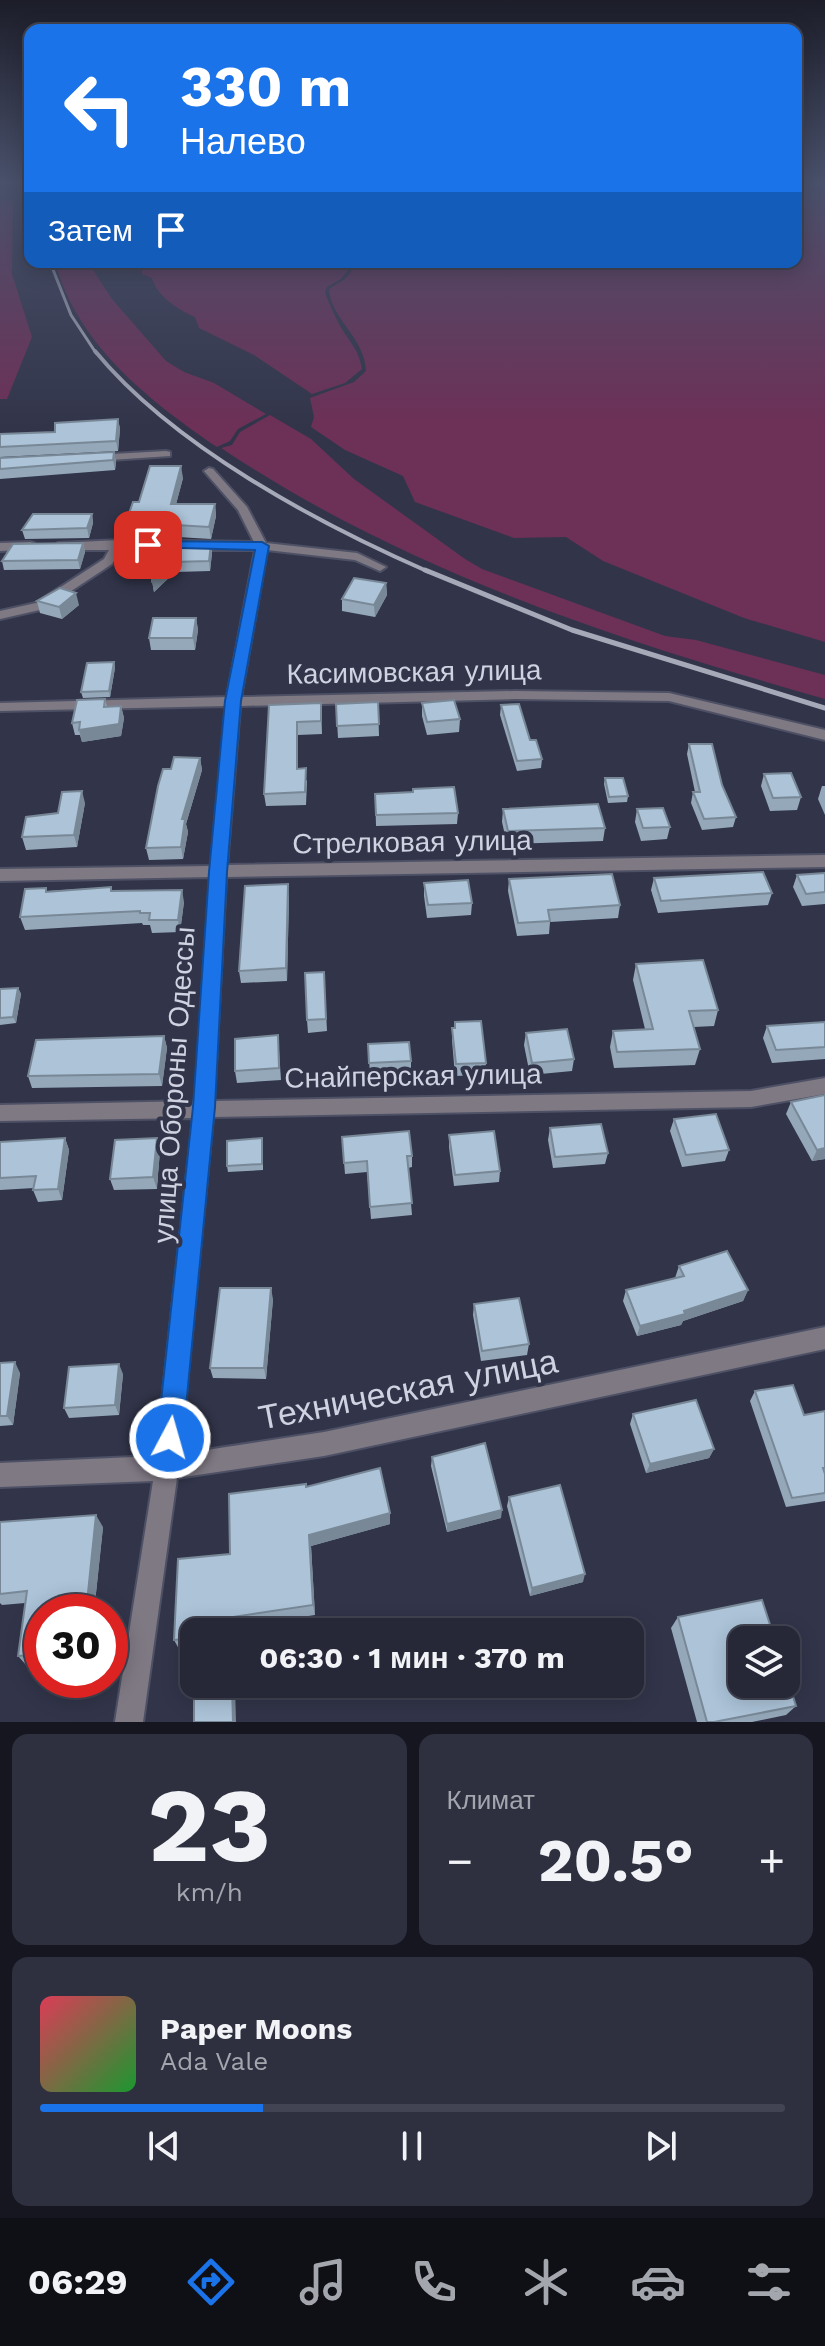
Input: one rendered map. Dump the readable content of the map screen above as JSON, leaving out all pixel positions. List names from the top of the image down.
{
  "streets": {
    "street": [
      "Касимовская улица",
      "Стрелковая улица",
      "Снайперская улица",
      "улица Обороны Одессы",
      "Техническая улица"
    ]
  },
  "crossings": [
    ["Касимовская улица", "улица Обороны Одессы"],
    ["Стрелковая улица", "улица Обороны Одессы"],
    ["Снайперская улица", "улица Обороны Одессы"],
    ["улица Обороны Одессы", "Техническая улица"]
  ],
  "page": {
    "turn": ["330 m", "Налево"],
    "then": "Затем",
    "limit": "30",
    "trip": "06:30 · 1 мин · 370 m",
    "tile": [
      ["23", "km/h"],
      "Климат"
    ],
    "heat": ["−", "20.5°", "+"],
    "song": ["Paper Moons", "Ada Vale"],
    "tabs": "06:29"
  }
}
